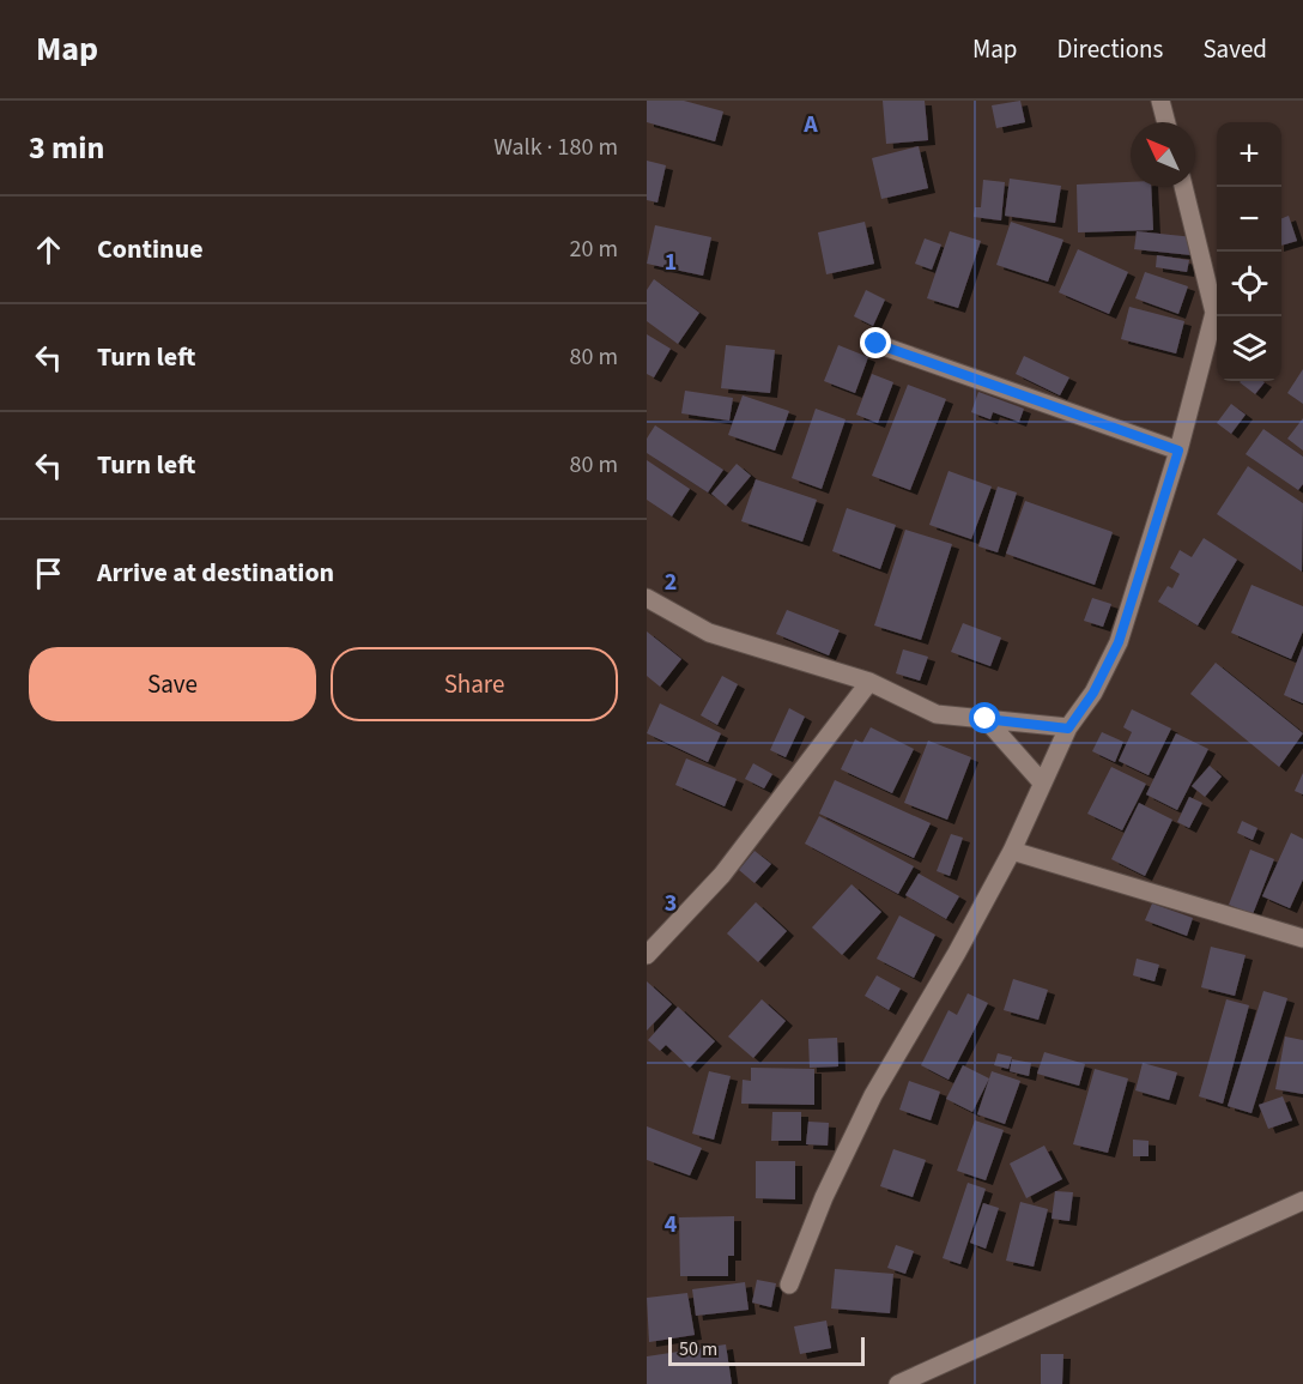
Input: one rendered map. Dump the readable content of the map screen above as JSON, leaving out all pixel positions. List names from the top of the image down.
{
  "scale_bar": "50 m",
  "north": "top left",
  "page": {
    "header": "Map",
    "nav": ["Map", "Directions", "Saved"],
    "heading": ["3 min", "Walk · 180 m"],
    "map_buttons": ["+", "−"],
    "list": [
      ["Continue", "20 m"],
      ["Turn left", "80 m"],
      ["Turn left", "80 m"],
      "Arrive at destination"
    ],
    "buttons": ["Save", "Share"],
    "scale": "50 m"
  },
  "grid": {
    "columns": ["A"],
    "rows": [
      "1",
      "2",
      "3",
      "4"
    ]
  }
}
